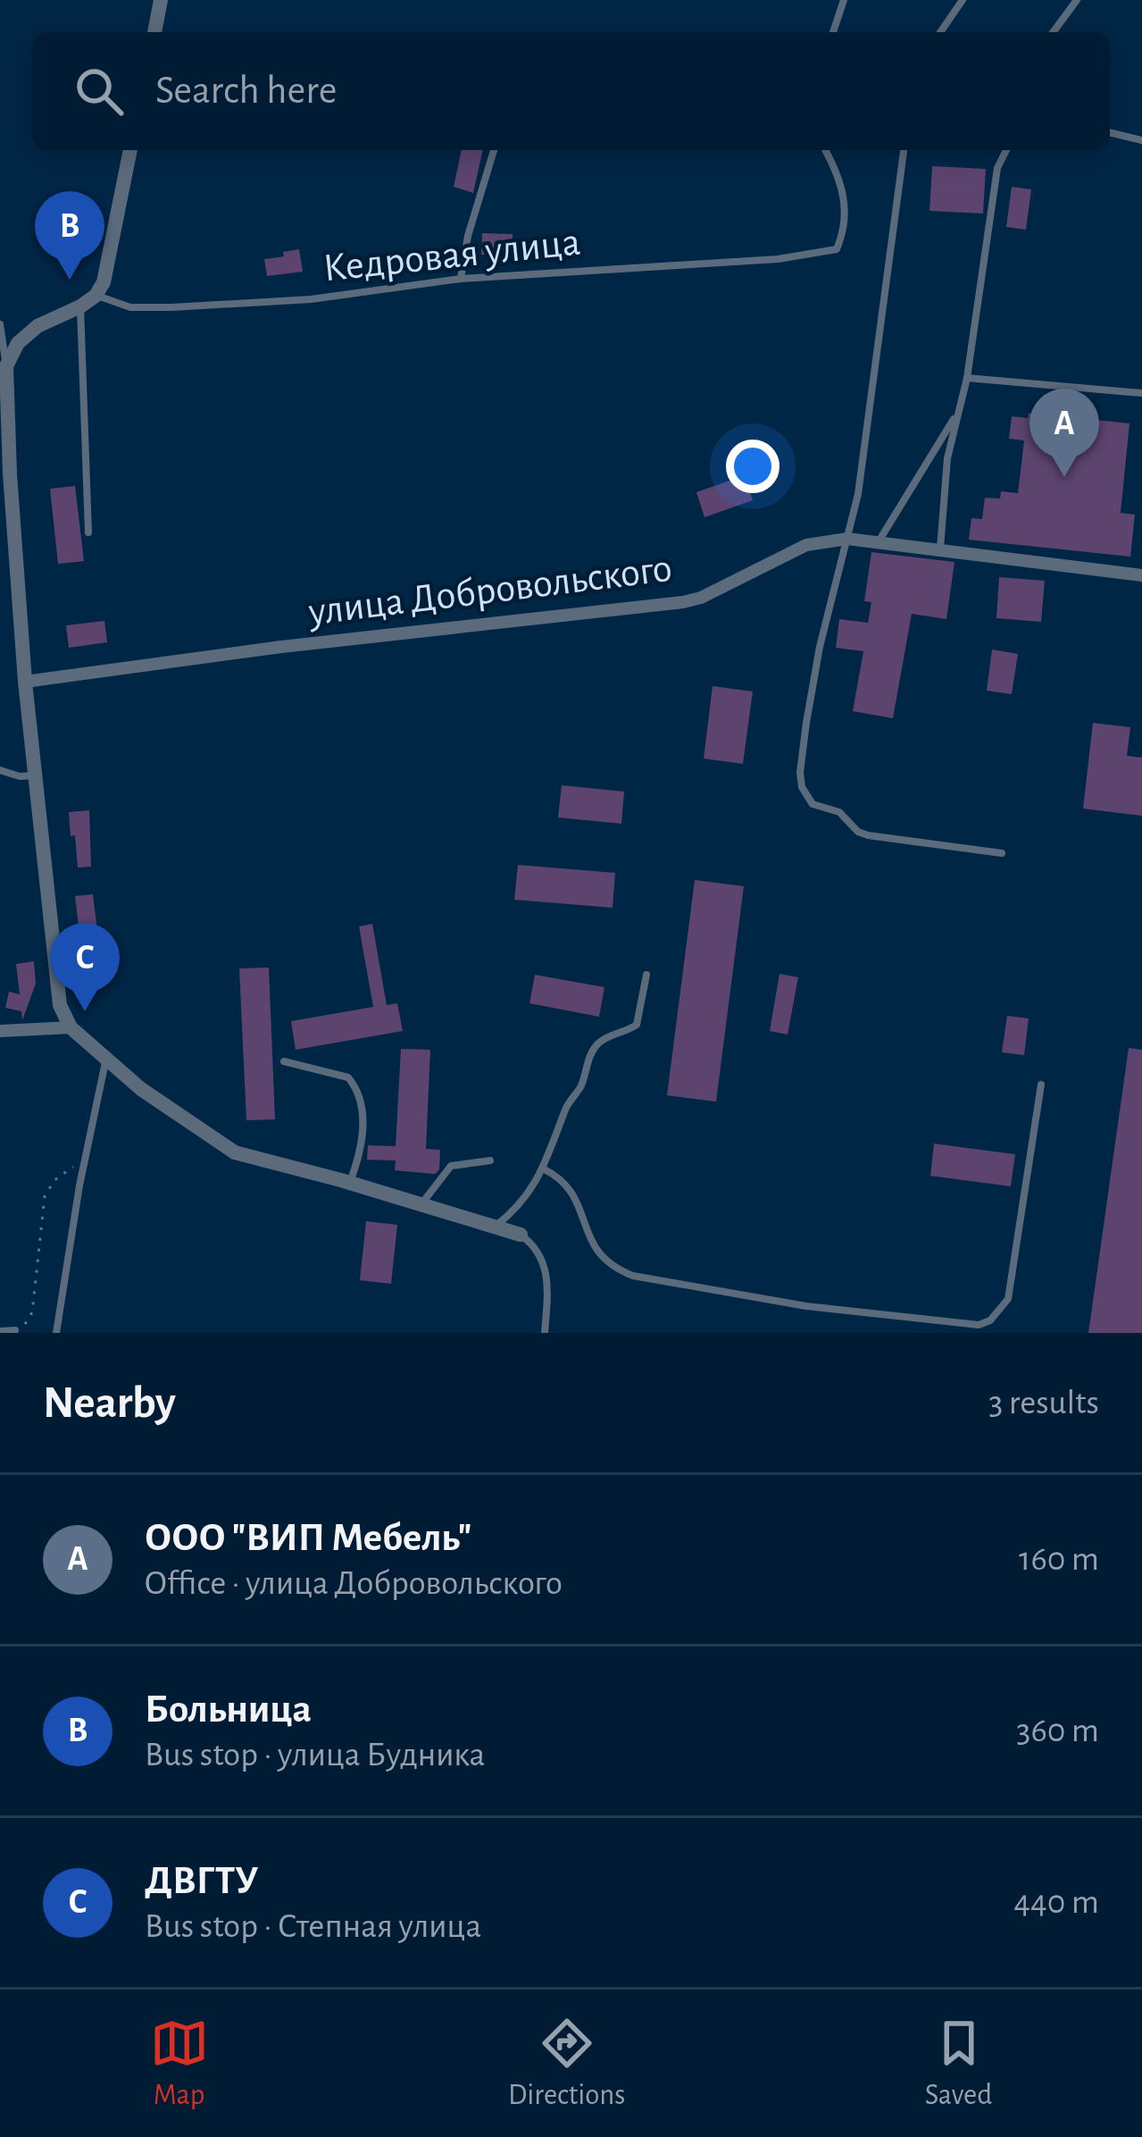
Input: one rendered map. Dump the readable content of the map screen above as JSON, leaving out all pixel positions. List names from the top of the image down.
{
  "streets": {
    "street": ["улица Добровольского"],
    "lane": ["Кедровая улица"]
  },
  "page": {
    "search": "Search here",
    "pins": ["B", "A", "C"],
    "heading": ["Nearby", "3 results"],
    "list": [
      {
        "mark": "A",
        "name": "ООО \"ВИП Мебель\"",
        "note": "Office · улица Добровольского",
        "value": "160 m"
      },
      {
        "mark": "B",
        "name": "Больница",
        "note": "Bus stop · улица Будника",
        "value": "360 m"
      },
      {
        "mark": "C",
        "name": "ДВГТУ",
        "note": "Bus stop · Степная улица",
        "value": "440 m"
      }
    ],
    "nav": ["Map", "Directions", "Saved"]
  }
}
